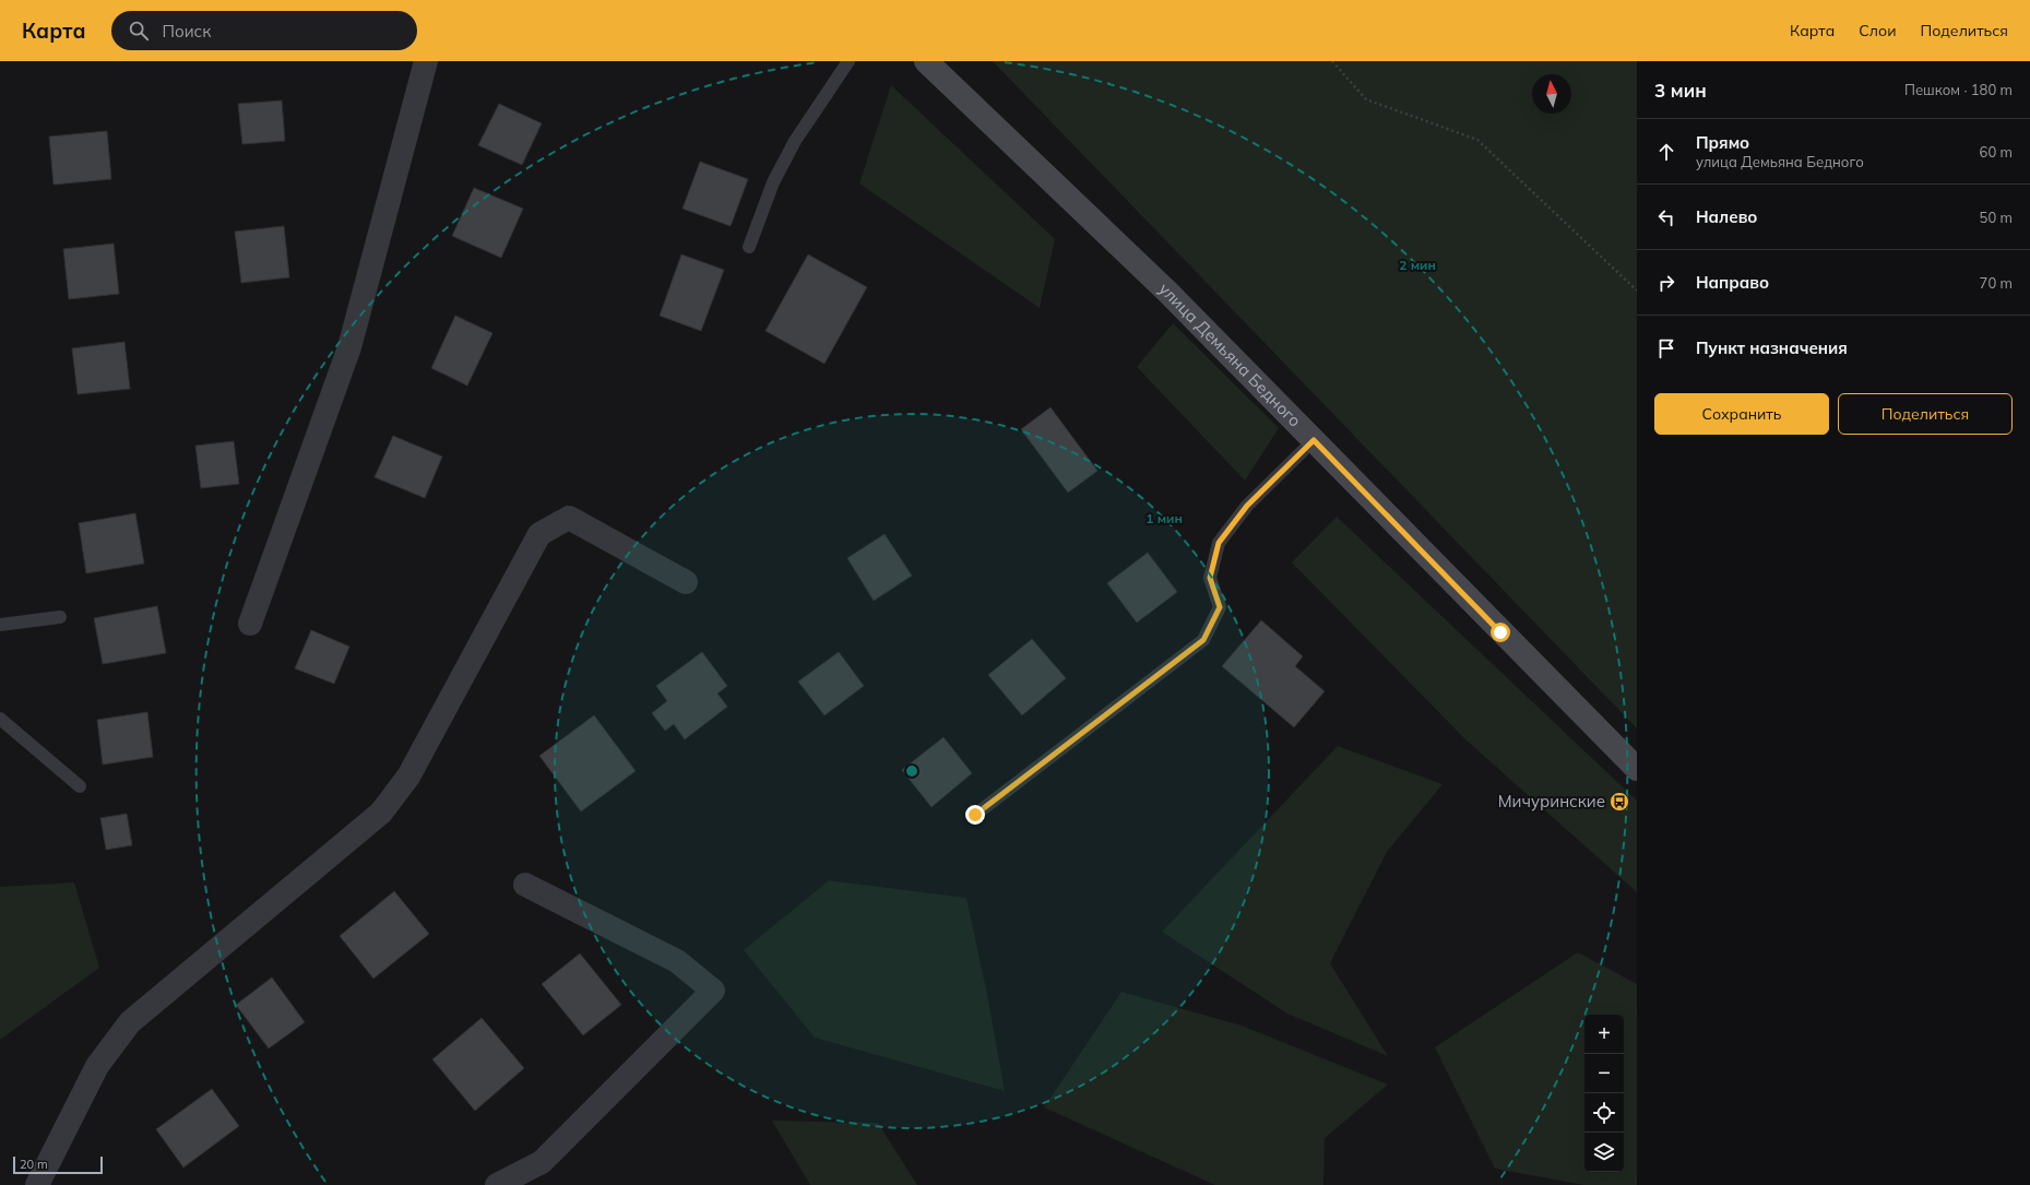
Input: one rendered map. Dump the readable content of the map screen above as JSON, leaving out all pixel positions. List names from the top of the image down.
{
  "streets": {
    "street": ["улица Демьяна Бедного"]
  },
  "places": {
    "bus stop": ["Мичуринские"]
  },
  "scale_bar": "20 m",
  "north": "top",
  "page": {
    "header": "Карта",
    "search": "Поиск",
    "nav": ["Карта", "Слои", "Поделиться"],
    "heading": ["3 мин", "Пешком · 180 m"],
    "list": [
      ["Прямо", "улица Демьяна Бедного", "60 m"],
      ["Налево", "50 m"],
      ["Направо", "70 m"],
      "Пункт назначения"
    ],
    "buttons": ["Сохранить", "Поделиться"],
    "map_buttons": ["+", "−"],
    "scale": "20 m"
  },
  "rings": ["2 мин", "1 мин"]
}
